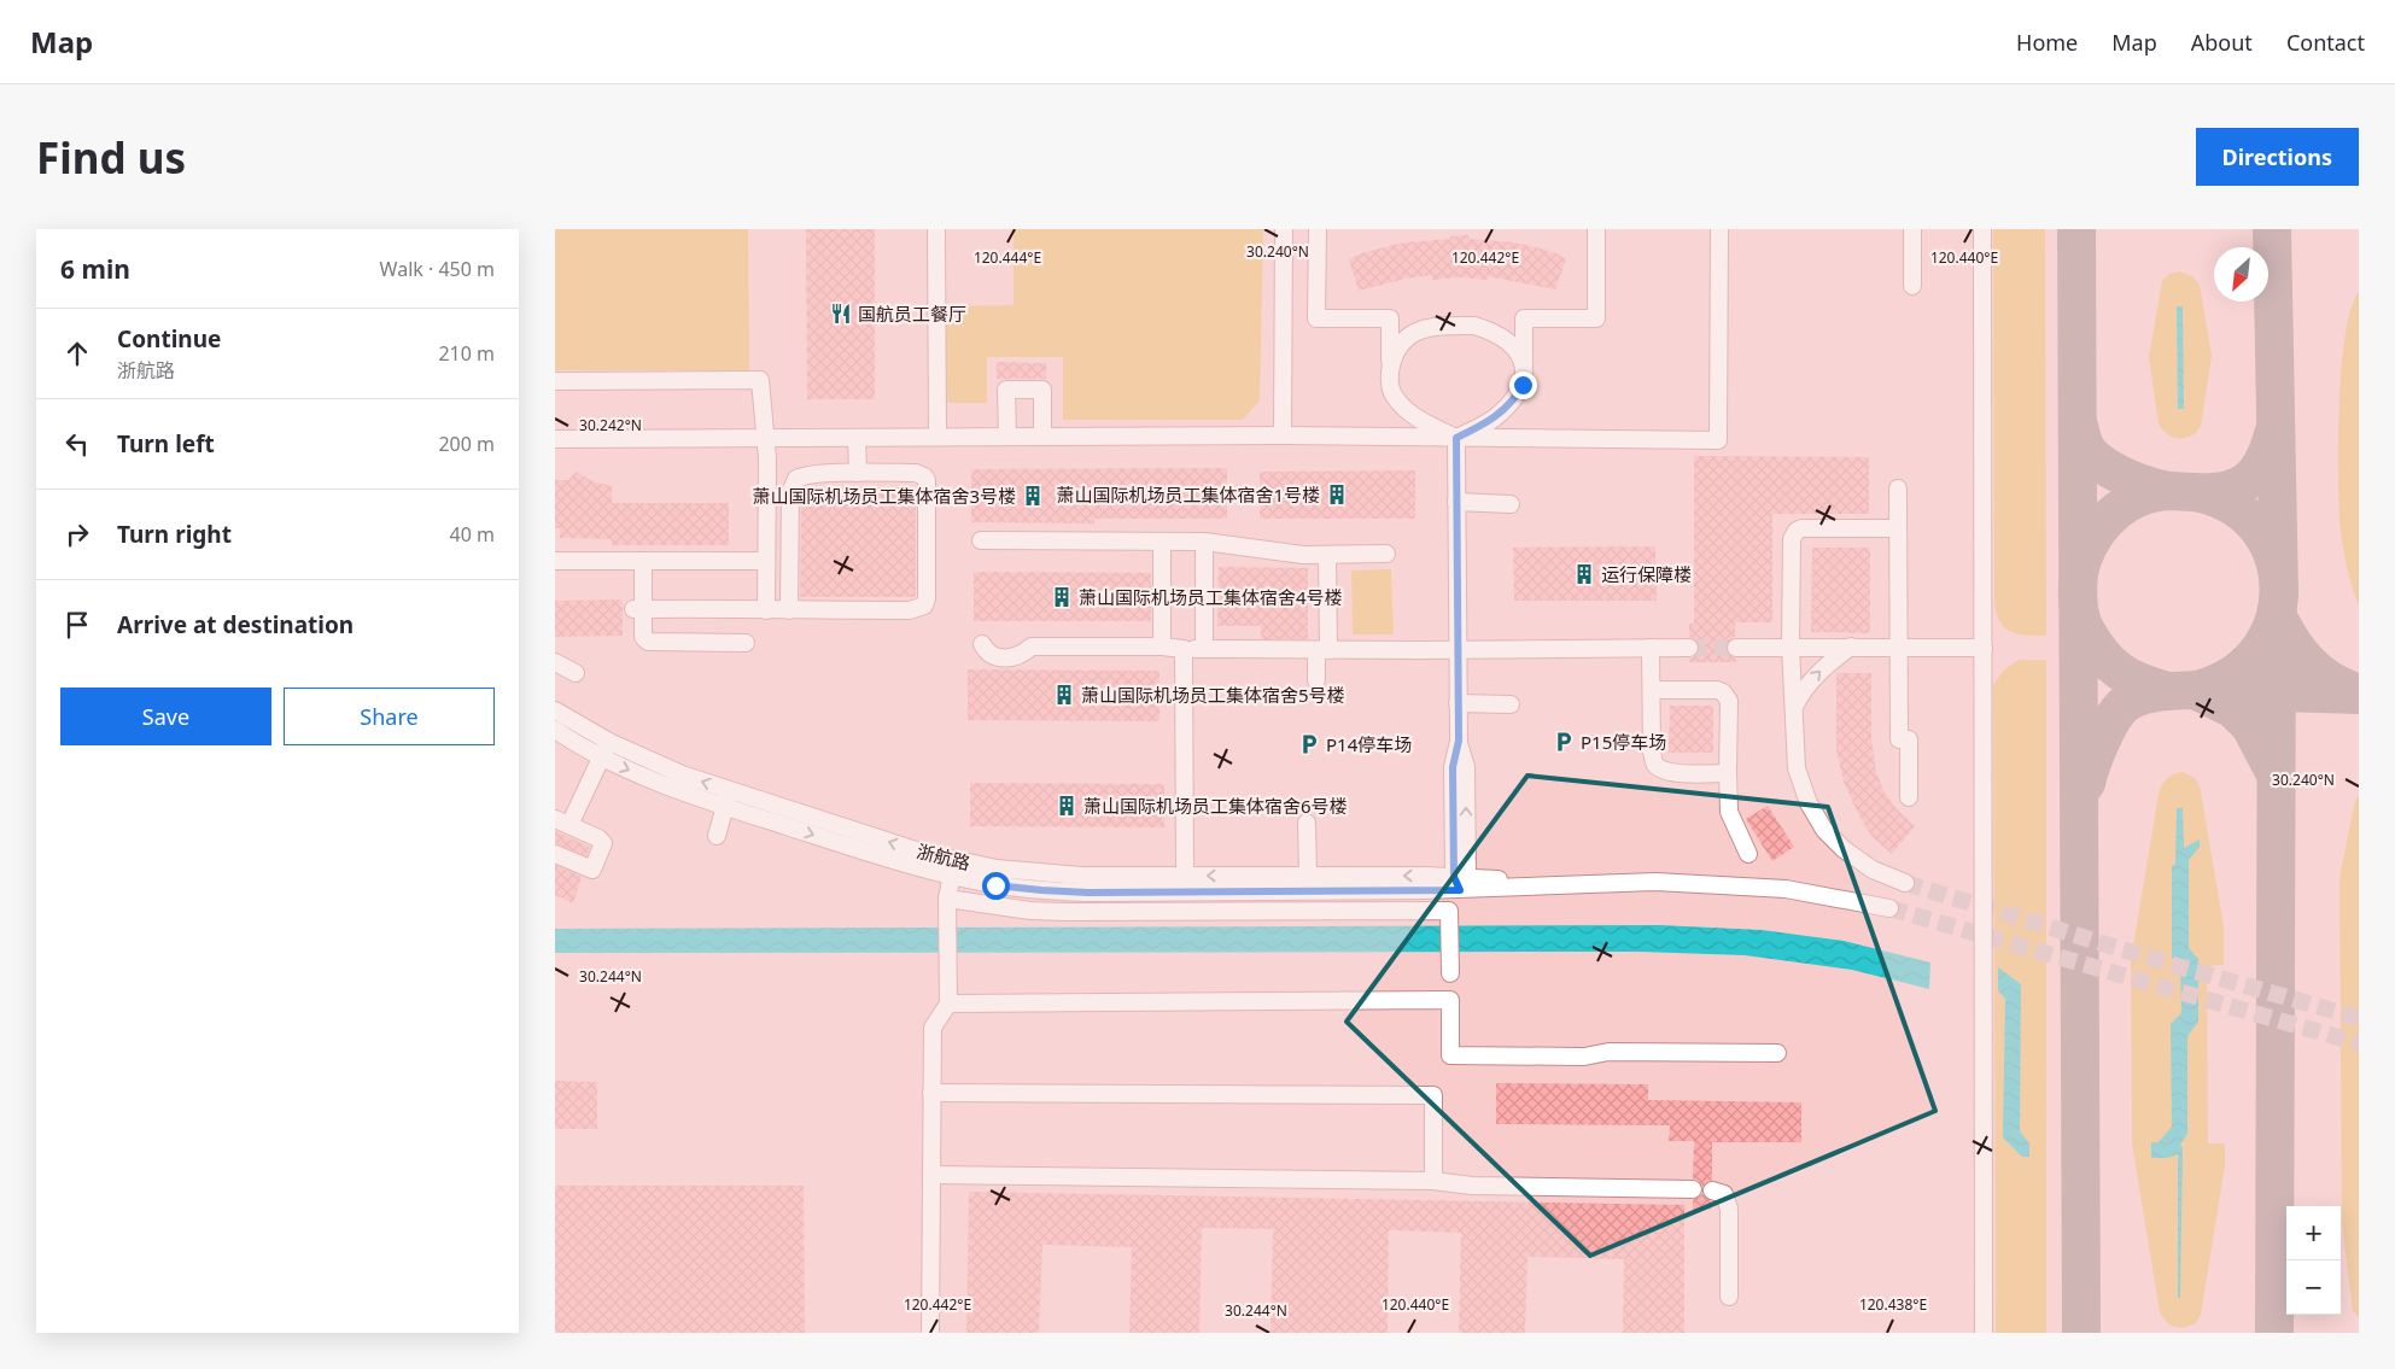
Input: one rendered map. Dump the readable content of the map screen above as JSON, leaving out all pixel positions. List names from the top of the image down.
{
  "streets": {
    "street": ["浙航路"]
  },
  "places": {
    "restaurant": ["国航员工餐厅"],
    "building": [
      "萧山国际机场员工集体宿舍1号楼",
      "萧山国际机场员工集体宿舍3号楼",
      "运行保障楼",
      "萧山国际机场员工集体宿舍4号楼",
      "萧山国际机场员工集体宿舍5号楼",
      "萧山国际机场员工集体宿舍6号楼"
    ],
    "parking": ["P15停车场", "P14停车场"]
  },
  "north": "bottom left",
  "page": {
    "header": "Map",
    "nav": [
      "Home",
      "Map",
      "About",
      "Contact"
    ],
    "buttons": [
      "Directions",
      ["Save", "Share"]
    ],
    "title": "Find us",
    "heading": ["6 min", "Walk · 450 m"],
    "list": [
      ["Continue", "浙航路", "210 m"],
      ["Turn left", "200 m"],
      ["Turn right", "40 m"],
      "Arrive at destination"
    ],
    "map_buttons": ["+", "−"]
  },
  "coordinates": [
    "30.240°N",
    "120.444°E",
    "120.442°E",
    "120.440°E",
    "30.242°N",
    "30.244°N",
    "120.438°E"
  ]
}
